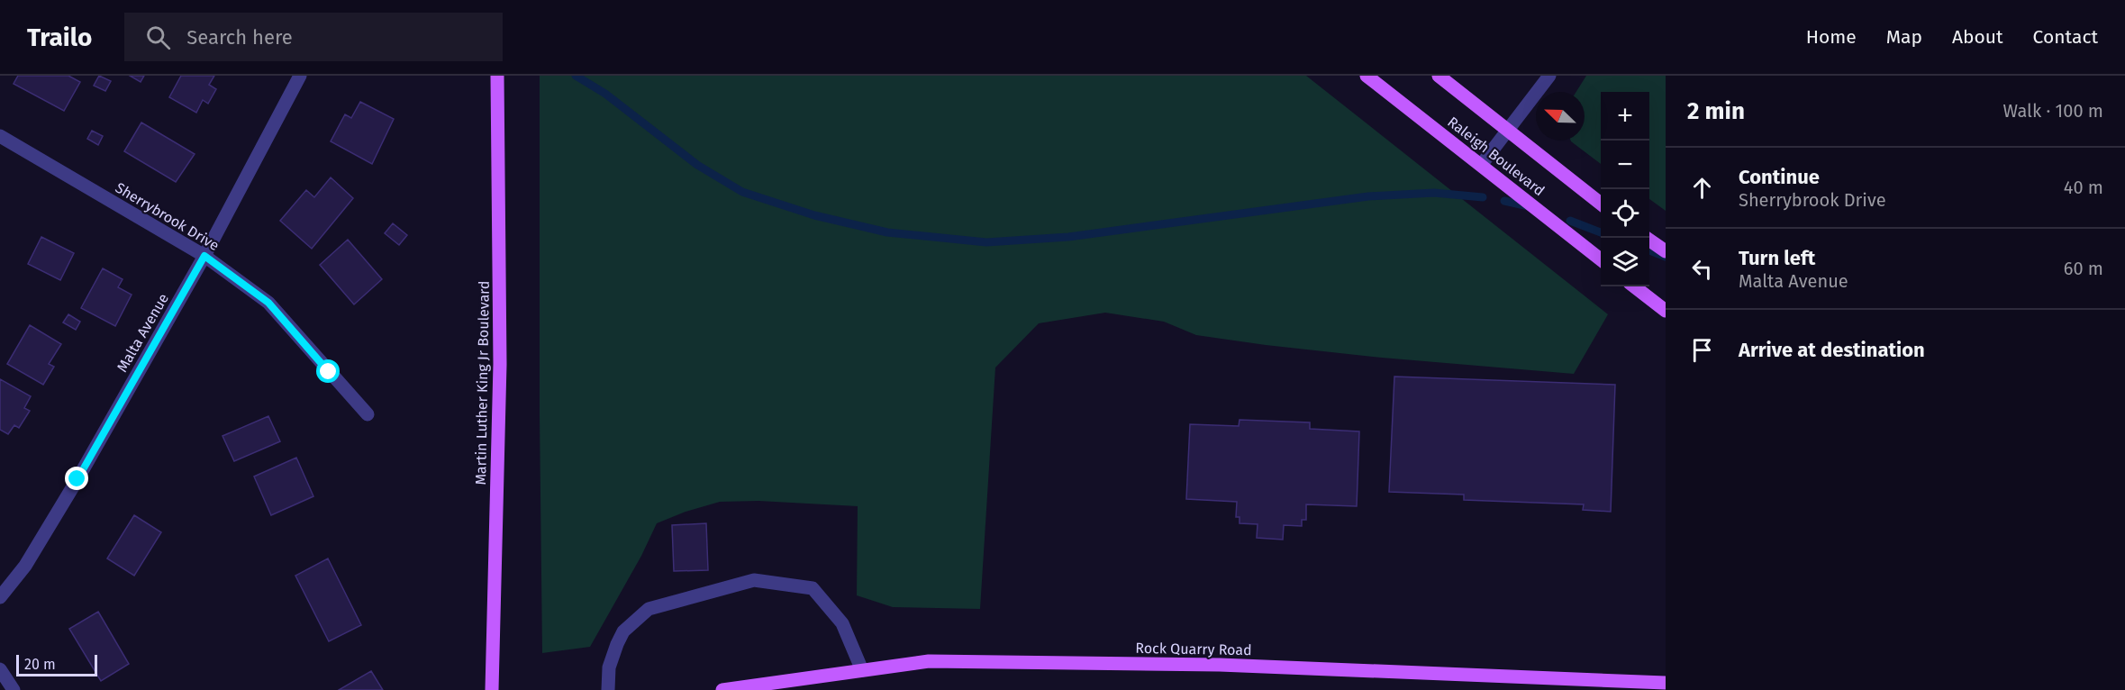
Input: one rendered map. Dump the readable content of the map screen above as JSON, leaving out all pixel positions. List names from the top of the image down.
{
  "streets": {
    "main road": ["Raleigh Boulevard", "Martin Luther King Jr Boulevard", "Rock Quarry Road"],
    "street": ["Sherrybrook Drive", "Malta Avenue"]
  },
  "crossings": [
    ["Sherrybrook Drive", "Malta Avenue"]
  ],
  "scale_bar": "20 m",
  "north": "top left",
  "page": {
    "header": "Trailo",
    "search": "Search here",
    "nav": [
      "Home",
      "Map",
      "About",
      "Contact"
    ],
    "heading": ["2 min", "Walk · 100 m"],
    "map_buttons": ["+", "−"],
    "list": [
      ["Continue", "Sherrybrook Drive", "40 m"],
      ["Turn left", "Malta Avenue", "60 m"],
      "Arrive at destination"
    ],
    "scale": "20 m"
  }
}
